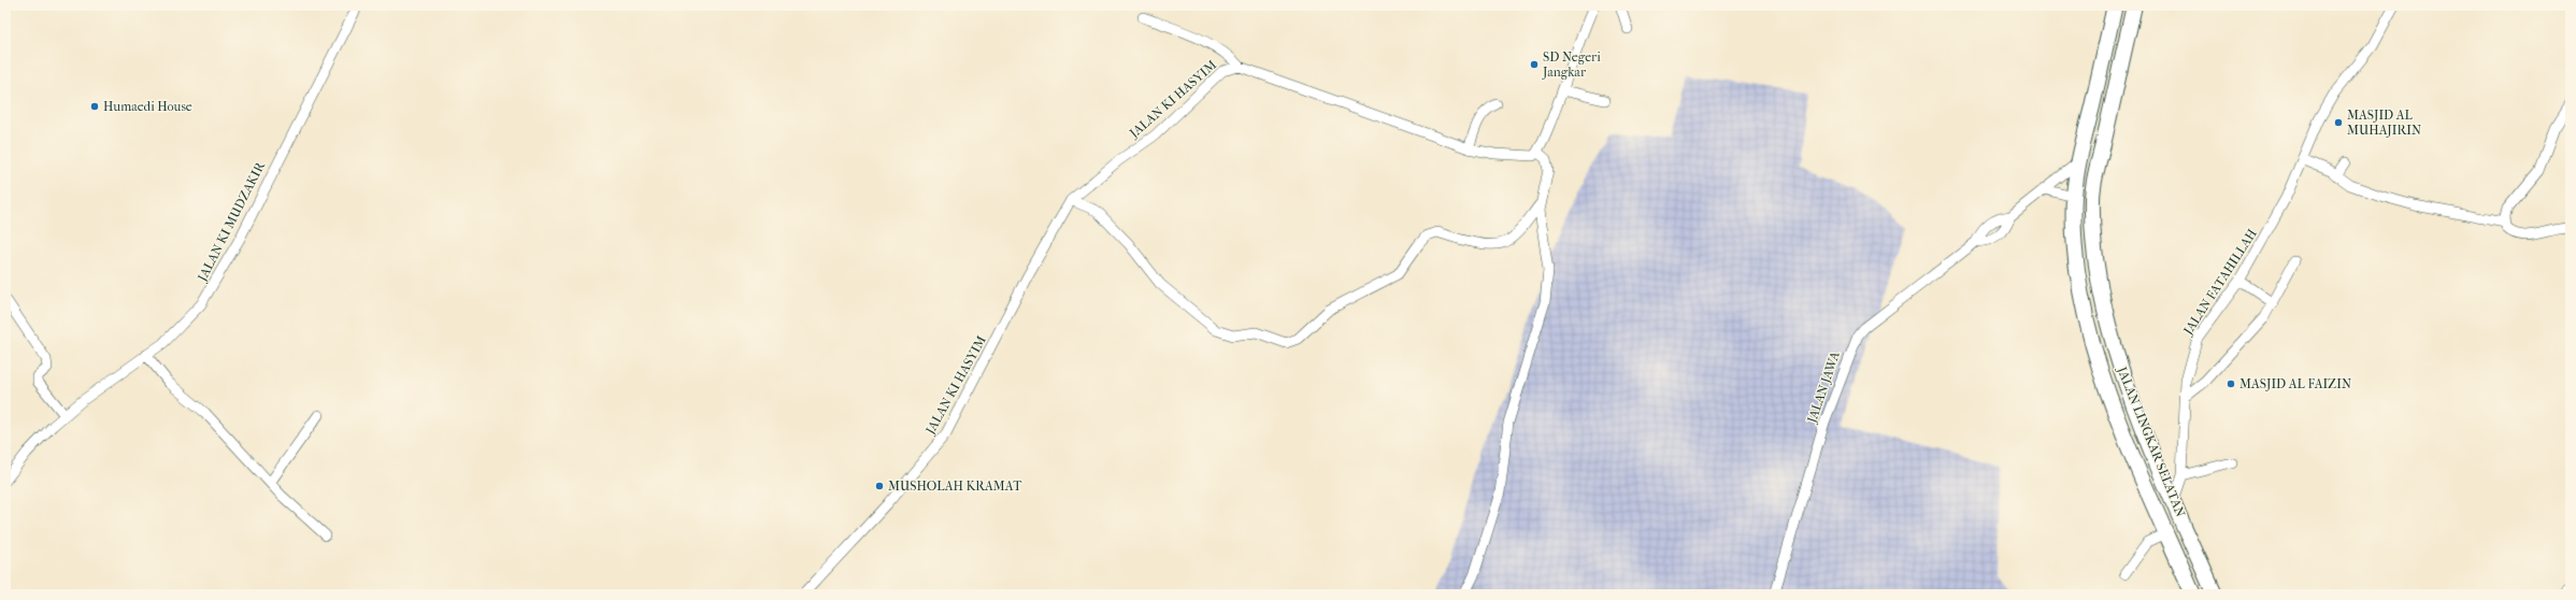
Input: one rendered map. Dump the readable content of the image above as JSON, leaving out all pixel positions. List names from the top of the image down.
{
  "streets": {
    "highway": ["JALAN LINGKAR SELATAN"],
    "street": [
      "JALAN KI HASYIM",
      "JALAN KI MUDZAKIR",
      "JALAN FATAHILLAH",
      "JALAN JAWA"
    ]
  },
  "crossings": [
    ["JALAN FATAHILLAH", "JALAN LINGKAR SELATAN"],
    ["JALAN JAWA", "JALAN LINGKAR SELATAN"]
  ],
  "places": [
    "SD Negeri Jangkar",
    "Humaedi House",
    "MASJID AL MUHAJIRIN",
    "MASJID AL FAIZIN",
    "MUSHOLAH KRAMAT"
  ]
}
